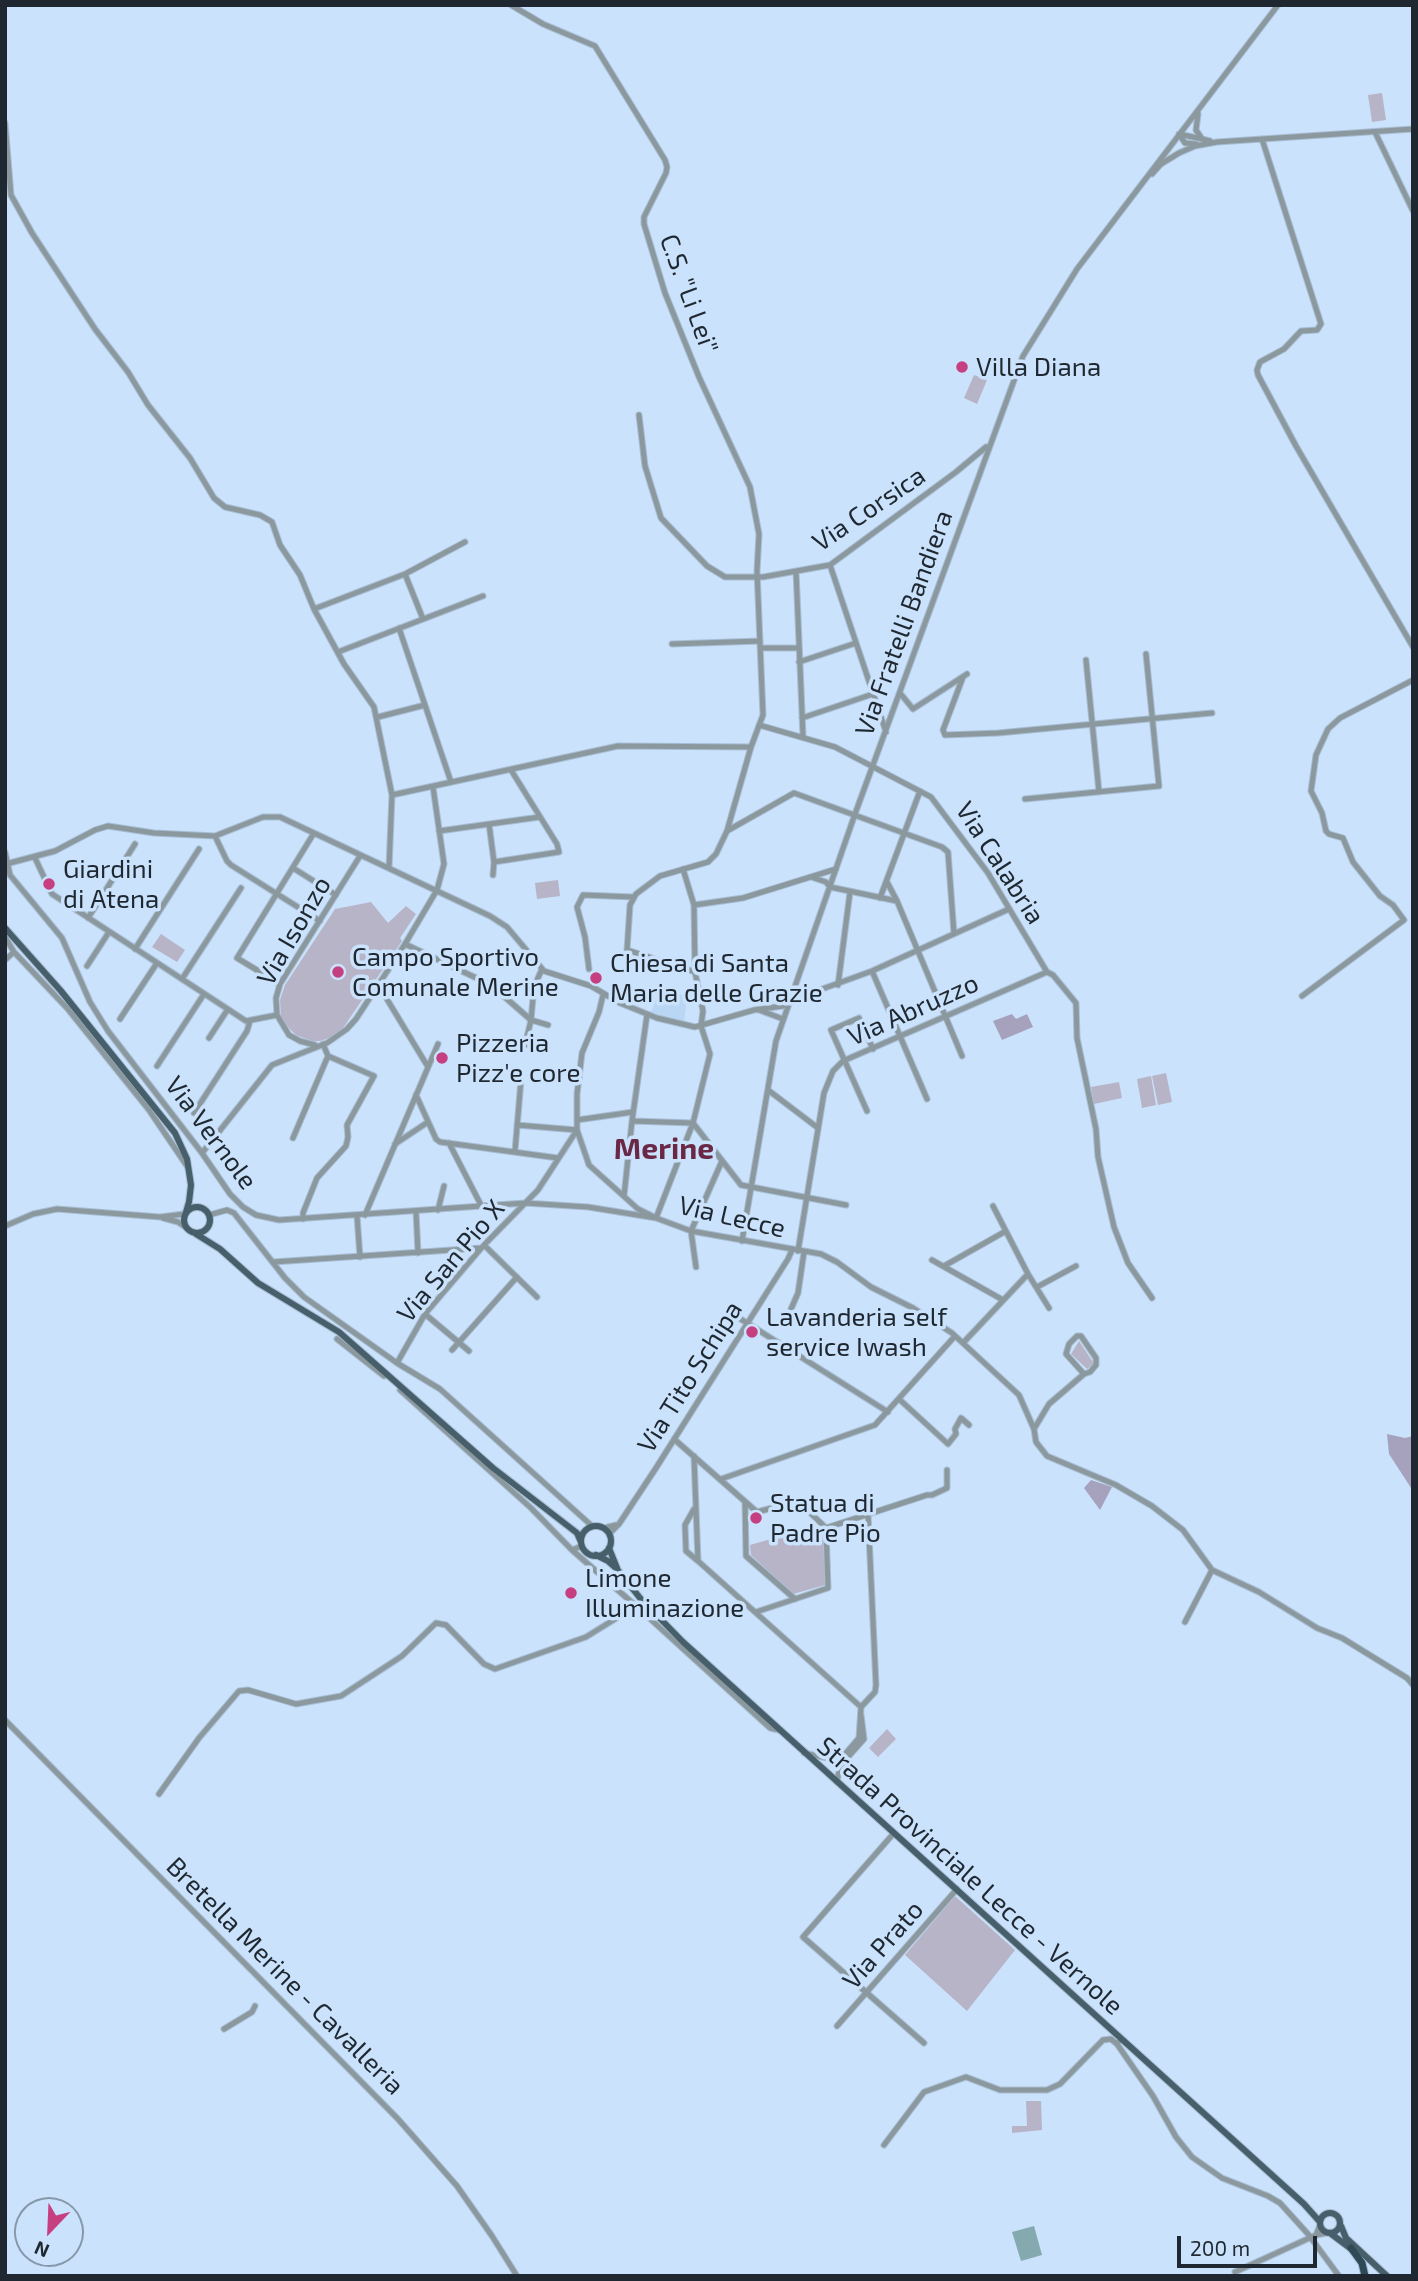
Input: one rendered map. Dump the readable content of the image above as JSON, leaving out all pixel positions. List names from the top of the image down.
{
  "streets": {
    "main road": ["Strada Provinciale Lecce - Vernole"],
    "street": [
      "C.S. \"Li Lei\"",
      "Via Corsica",
      "Via Fratelli Bandiera",
      "Via Calabria",
      "Via Isonzo",
      "Via Abruzzo",
      "Via Vernole",
      "Via Lecce",
      "Via San Pio X",
      "Via Tito Schipa",
      "Via Prato",
      "Bretella Merine - Cavalleria"
    ]
  },
  "crossings": [
    ["C.S. \"Li Lei\"", "Via Corsica"],
    ["C.S. \"Li Lei\"", "Via Calabria"],
    ["Via Corsica", "Via Fratelli Bandiera"],
    ["Via Fratelli Bandiera", "Via Calabria"],
    ["Via Fratelli Bandiera", "Via Lecce"],
    ["Via Calabria", "Via Abruzzo"],
    ["Via Vernole", "Via Lecce"],
    ["Via Vernole", "Via San Pio X"],
    ["Via Lecce", "Via Tito Schipa"],
    ["Via San Pio X", "Strada Provinciale Lecce - Vernole"],
    ["Via Tito Schipa", "Strada Provinciale Lecce - Vernole"],
    ["Strada Provinciale Lecce - Vernole", "Via Prato"]
  ],
  "districts": ["Merine"],
  "places": [
    "Villa Diana",
    "Giardini di Atena",
    "Campo Sportivo Comunale Merine",
    "Chiesa di Santa Maria delle Grazie",
    "Pizzeria Pizz'e core",
    "Lavanderia self service Iwash",
    "Statua di Padre Pio",
    "Limone Illuminazione"
  ],
  "scale_bar": "200 m",
  "north": "bottom left"
}
